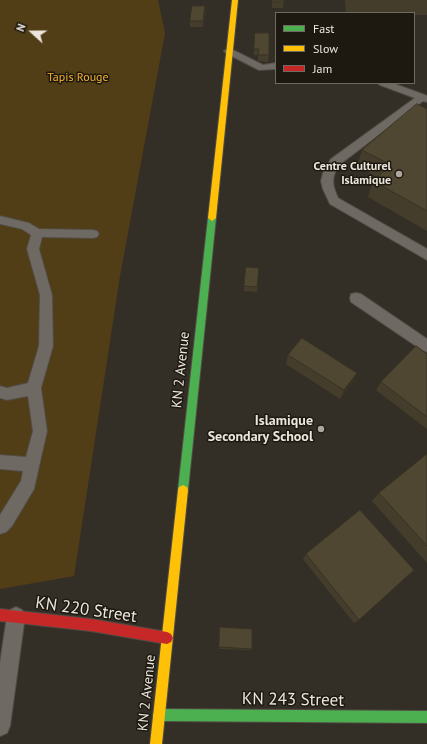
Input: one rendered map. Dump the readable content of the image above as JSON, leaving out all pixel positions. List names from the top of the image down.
{
  "streets": {
    "main road": ["KN 2 Avenue", "KN 220 Street", "KN 243 Street"]
  },
  "crossings": [
    ["KN 2 Avenue", "KN 220 Street"],
    ["KN 2 Avenue", "KN 243 Street"]
  ],
  "parks": ["Tapis Rouge"],
  "places": ["Centre Culturel Islamique", "Islamique Secondary School"],
  "legend": ["Fast", "Slow", "Jam"],
  "north": "left"
}
